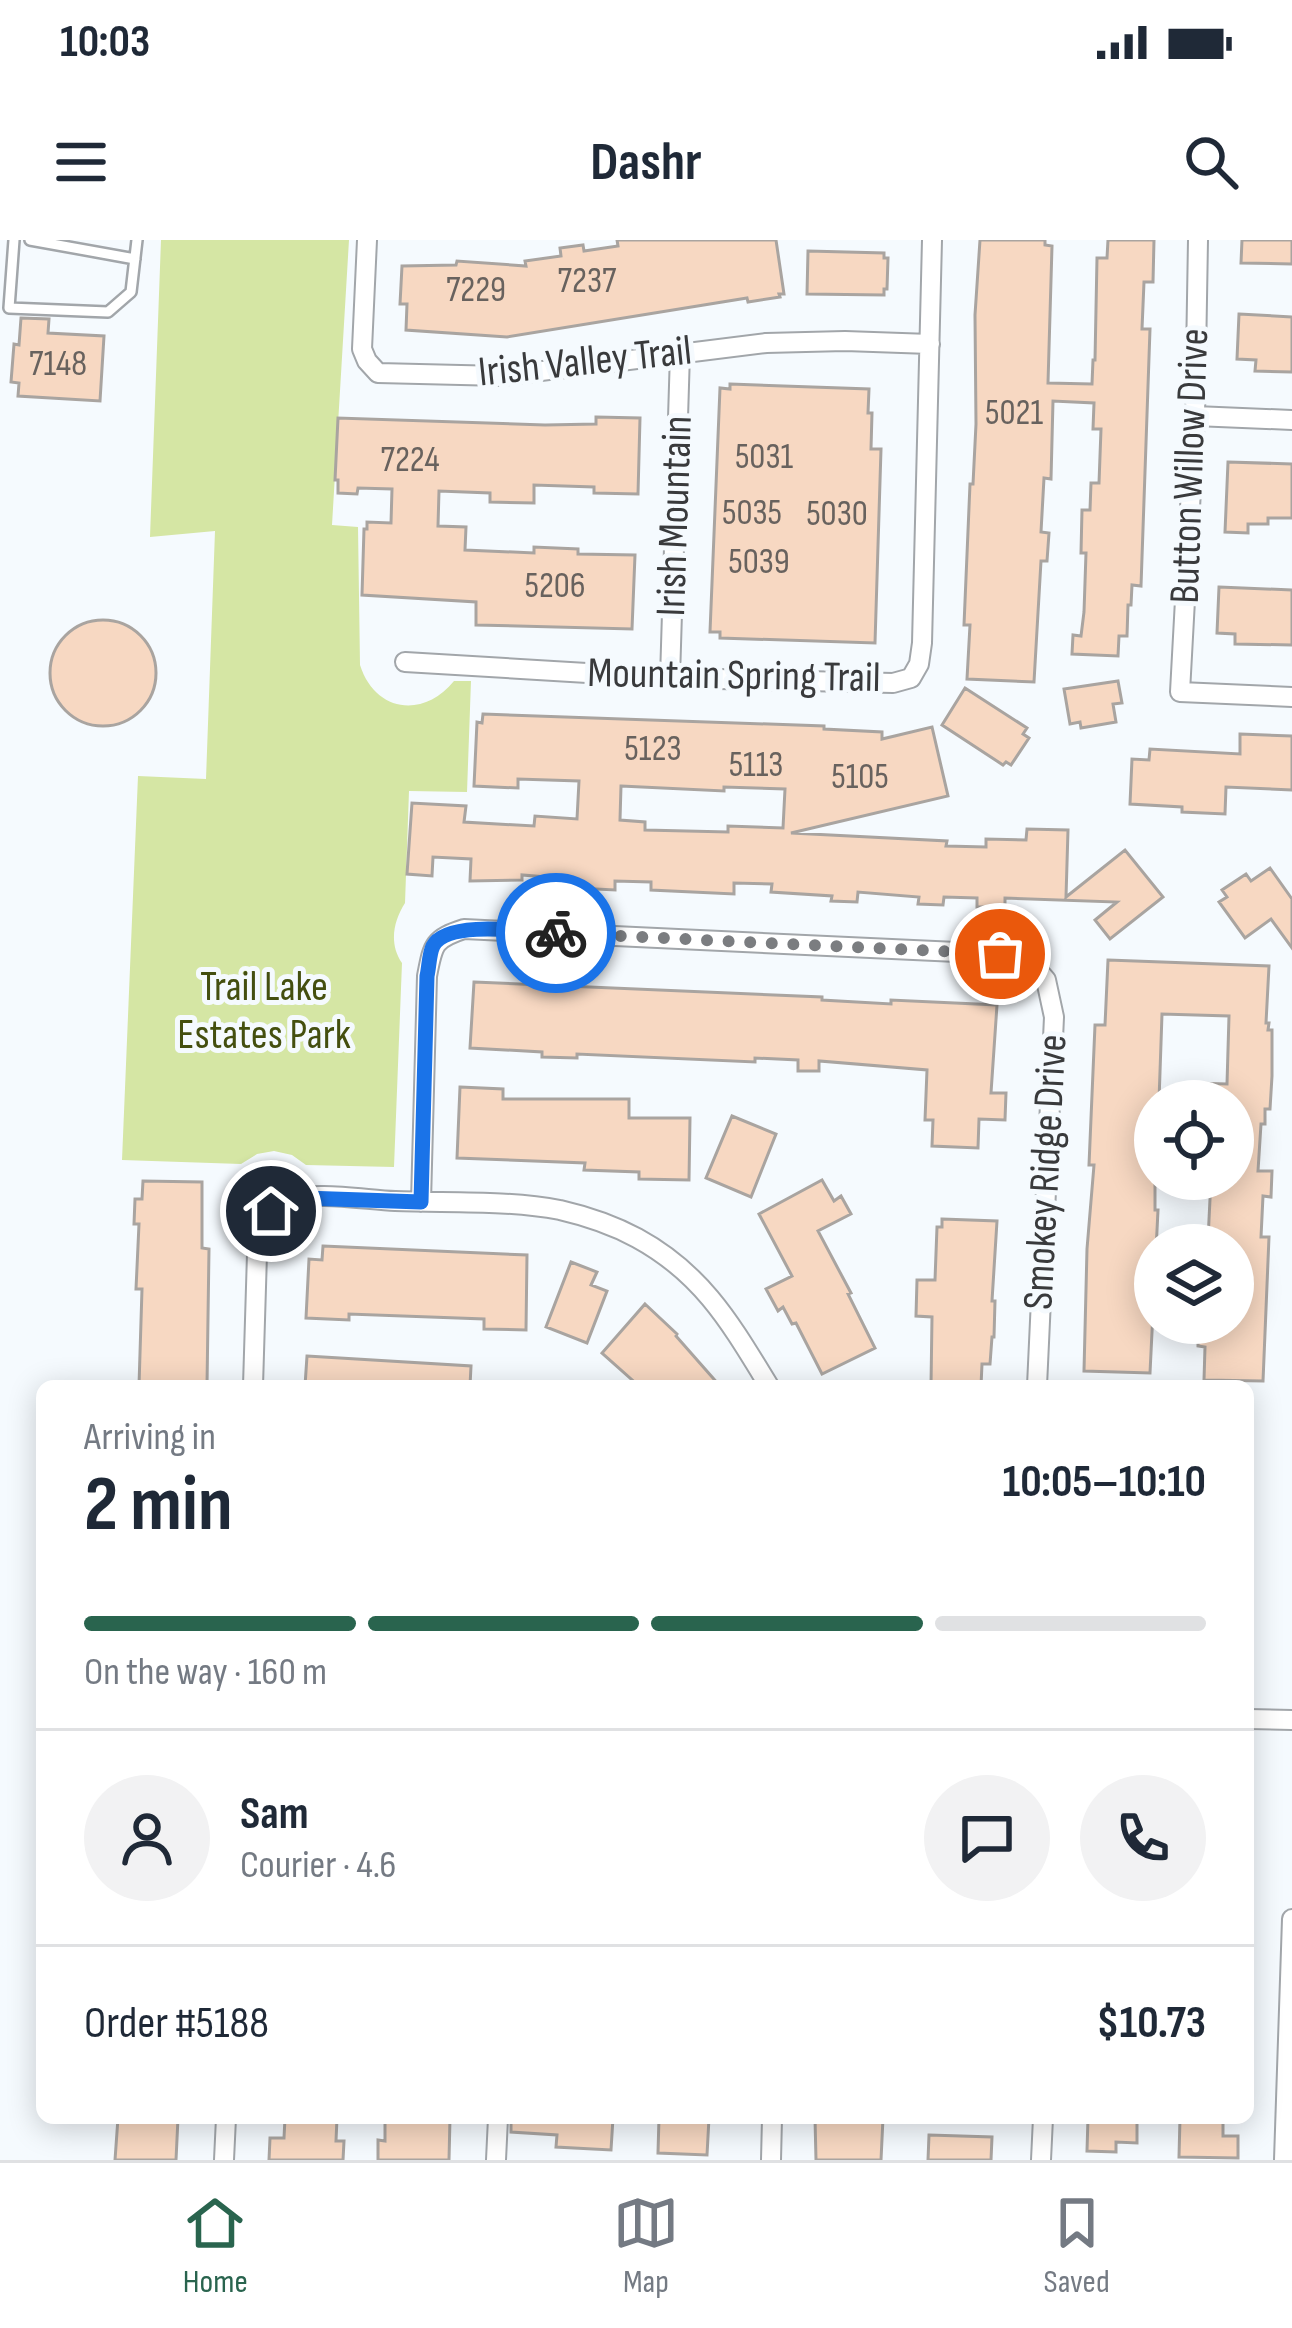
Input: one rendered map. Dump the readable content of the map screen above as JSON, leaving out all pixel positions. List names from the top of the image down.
{
  "streets": {
    "street": [
      "Irish Valley Trail",
      "Button Willow Drive",
      "Irish Mountain",
      "Mountain Spring Trail",
      "Smokey Ridge Drive"
    ]
  },
  "crossings": [
    ["Irish Valley Trail", "Irish Mountain"],
    ["Irish Valley Trail", "Mountain Spring Trail"],
    ["Irish Mountain", "Mountain Spring Trail"]
  ],
  "parks": ["Trail Lake Estates Park"],
  "house_numbers": [
    "7237",
    "7229",
    "7148",
    "5021",
    "5031",
    "7224",
    "5035",
    "5030",
    "5039",
    "5206",
    "5123",
    "5113",
    "5105"
  ],
  "page": {
    "status": "10:03",
    "header": "Dashr",
    "heading": ["2 min", "Arriving in", "10:05–10:10"],
    "panel": [
      "Sam",
      "Courier · 4.6",
      "Order #5188",
      "$10.73"
    ],
    "bar": "On the way · 160 m",
    "tabs": ["Home", "Map", "Saved"]
  }
}
